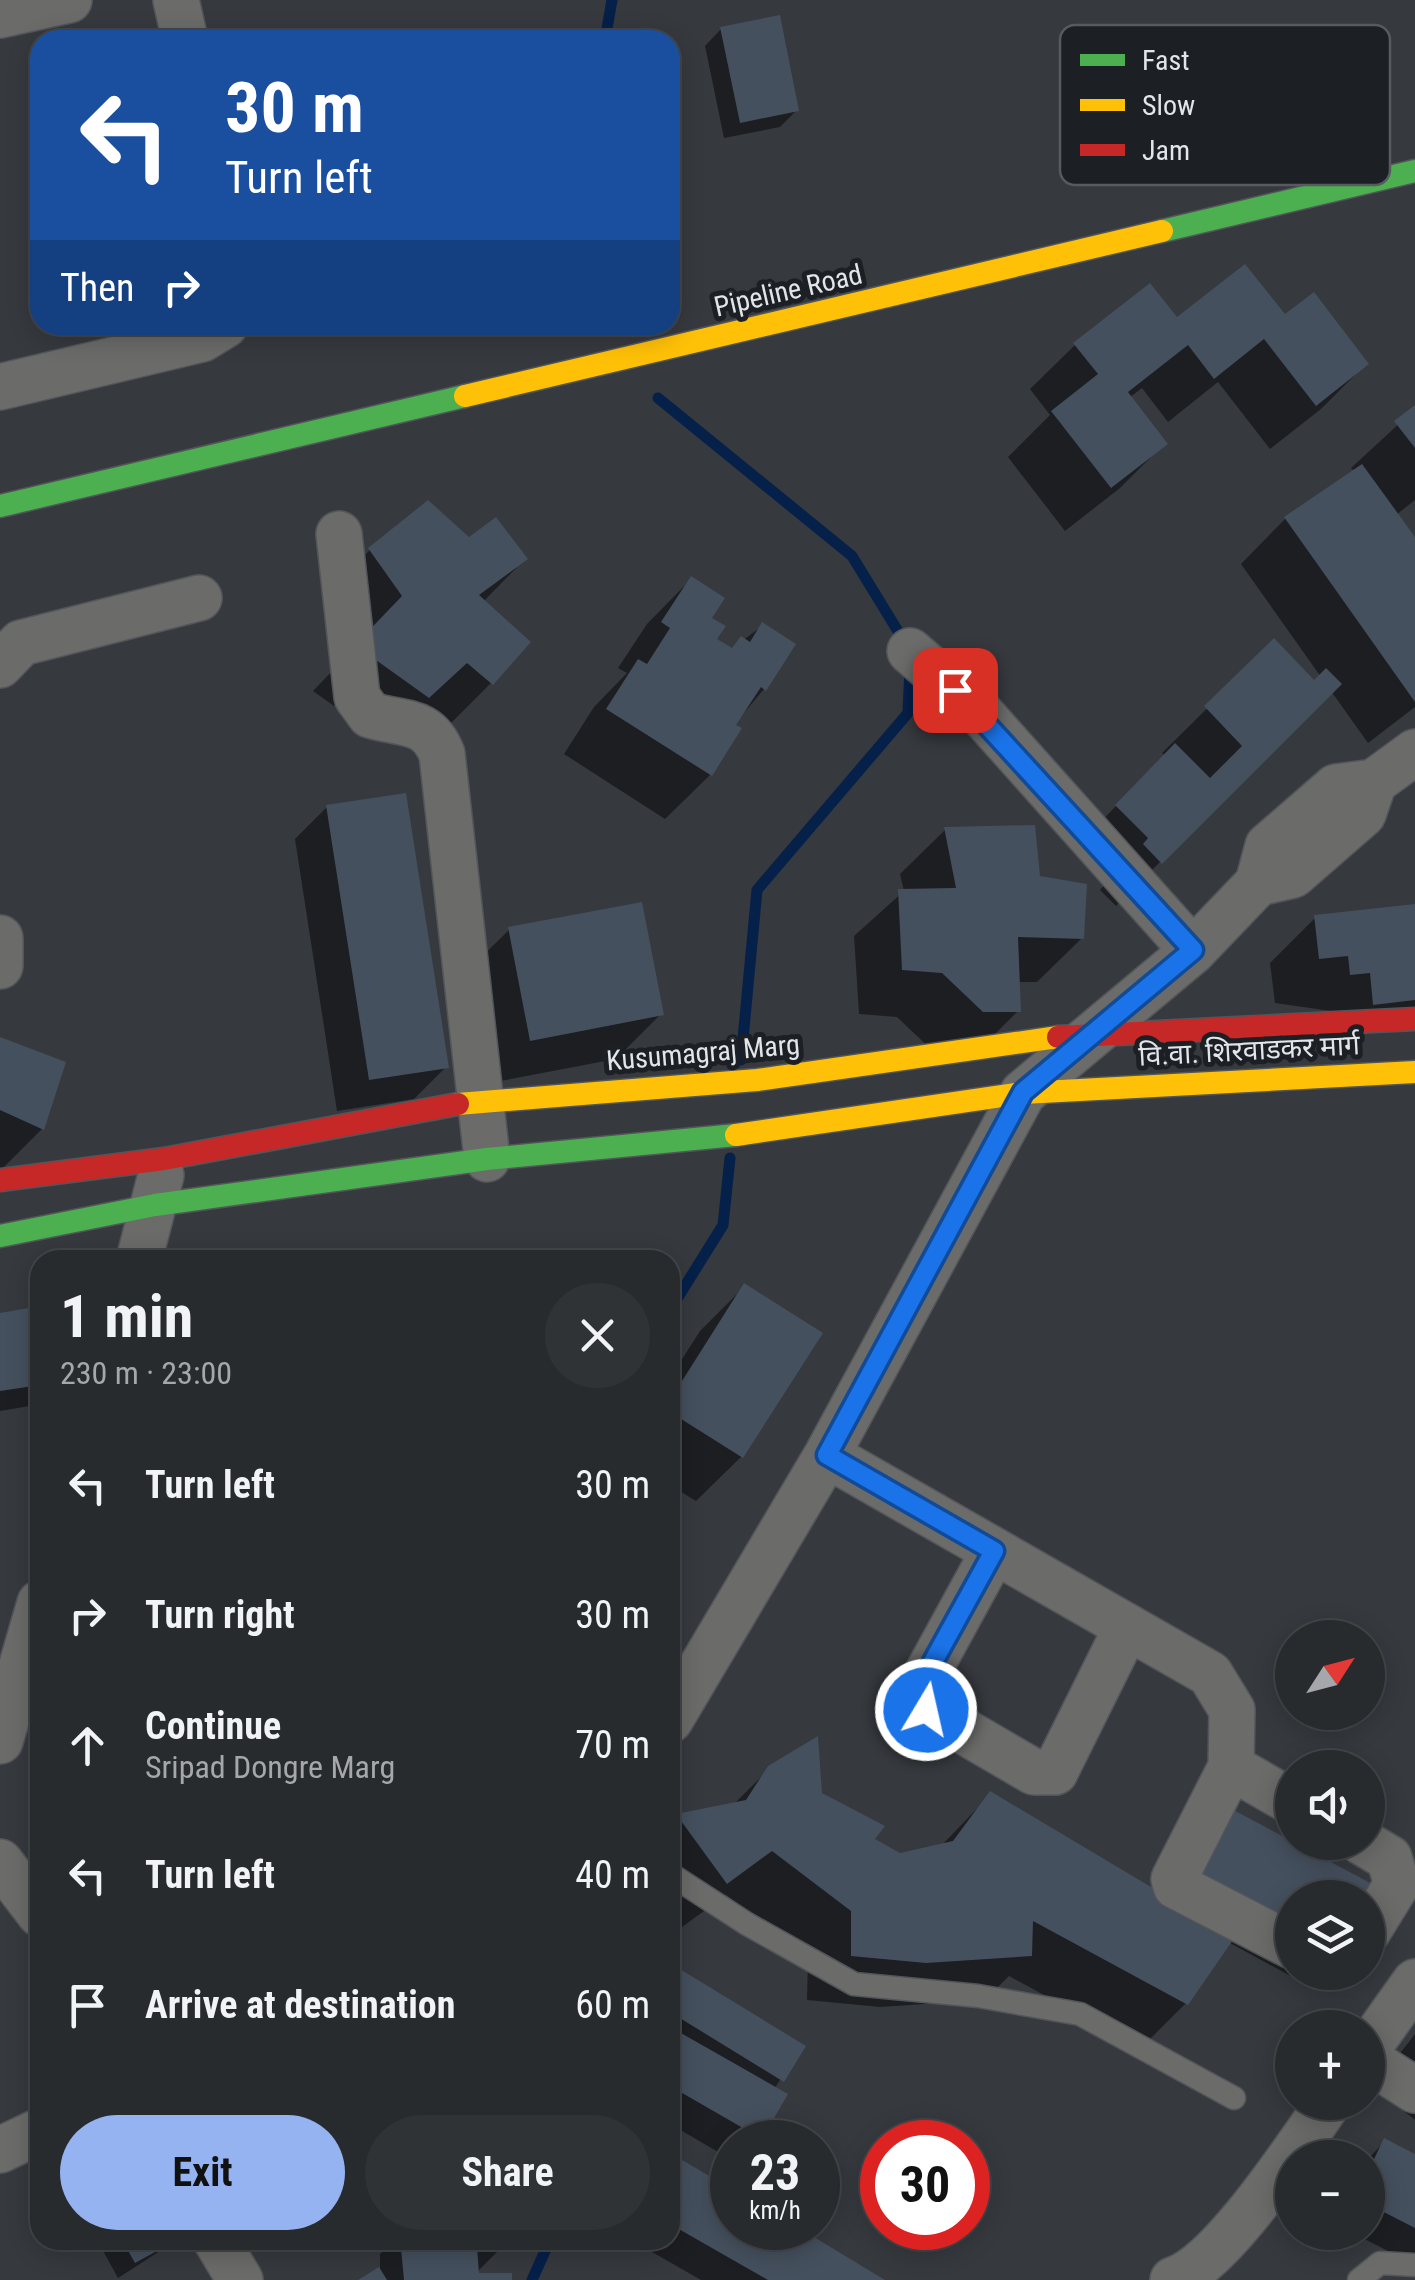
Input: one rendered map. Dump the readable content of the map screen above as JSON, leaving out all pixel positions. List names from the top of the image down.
{
  "streets": {
    "street": ["Pipeline Road", "वि.वा. शिरवाडकर मार्ग", "Kusumagraj Marg"]
  },
  "legend": ["Fast", "Slow", "Jam"],
  "north": "top right",
  "page": {
    "turn": ["30 m", "Turn left"],
    "then": "Then",
    "heading": ["1 min", "230 m · 23:00"],
    "list": [
      {
        "name": "Turn left",
        "value": "30 m"
      },
      {
        "name": "Turn right",
        "value": "30 m"
      },
      {
        "name": "Continue",
        "note": "Sripad Dongre Marg",
        "value": "70 m"
      },
      {
        "name": "Turn left",
        "value": "40 m"
      },
      {
        "name": "Arrive at destination",
        "value": "60 m"
      }
    ],
    "map_buttons": ["+", "−"],
    "buttons": ["Exit", "Share"],
    "speed": "23 km/h",
    "limit": "30"
  }
}
